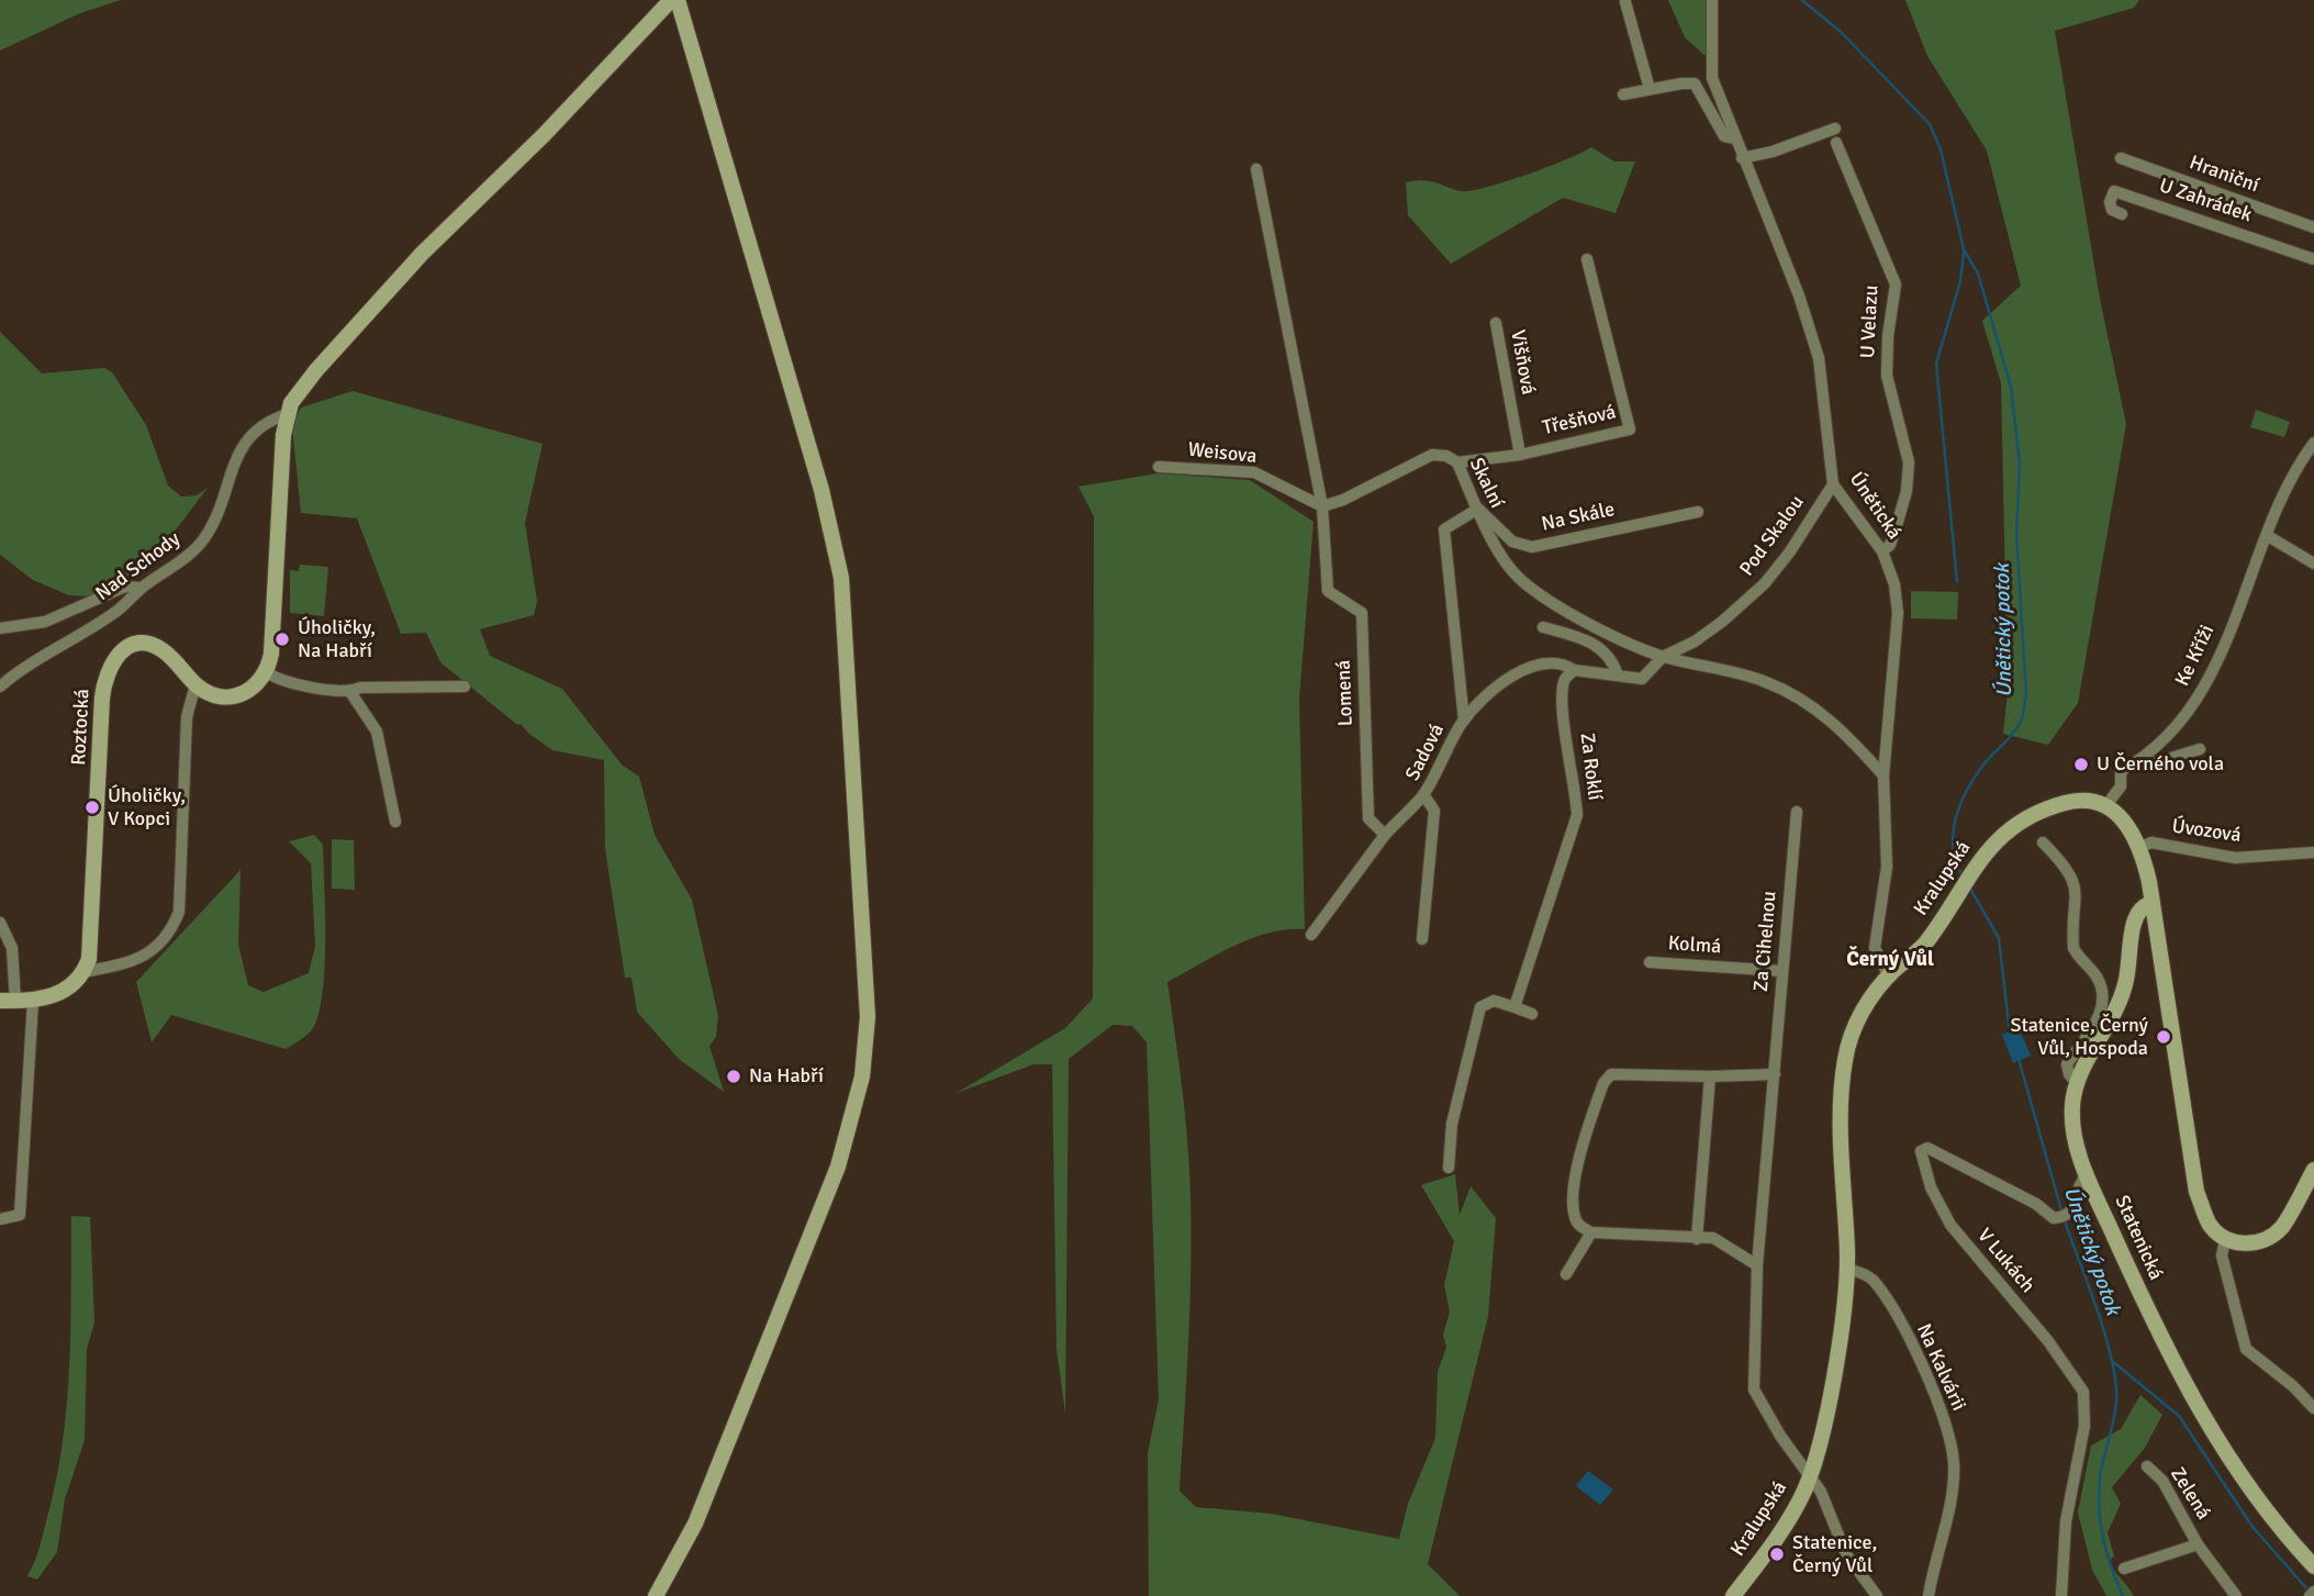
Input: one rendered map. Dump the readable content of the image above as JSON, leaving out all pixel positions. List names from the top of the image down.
{
  "streets": {
    "street": [
      "Hraniční",
      "U Zahrádek",
      "U Velazu",
      "Višňová",
      "Třešňová",
      "Weisova",
      "Skalní",
      "Únětická",
      "Na Skále",
      "Pod Skalou",
      "Nad Schody",
      "Ke Kříži",
      "Lomená",
      "Roztocká",
      "Sadová",
      "Za Roklí",
      "Úvozová",
      "Kralupská",
      "Za Cihelnou",
      "Kolmá",
      "Statenická",
      "V Lukách",
      "Na Kalvárii",
      "Zelená"
    ]
  },
  "crossings": [
    ["U Velazu", "Únětická"],
    ["Višňová", "Třešňová"],
    ["Třešňová", "Skalní"],
    ["Weisova", "Skalní"],
    ["Weisova", "Lomená"],
    ["Skalní", "Únětická"],
    ["Skalní", "Na Skále"],
    ["Skalní", "Pod Skalou"],
    ["Skalní", "Lomená"],
    ["Skalní", "Sadová"],
    ["Únětická", "Pod Skalou"],
    ["Únětická", "Kralupská"],
    ["Na Skále", "Sadová"],
    ["Ke Kříži", "Kralupská"],
    ["Kralupská", "Za Cihelnou"],
    ["Kralupská", "Na Kalvárii"],
    ["Za Cihelnou", "Kolmá"],
    ["Statenická", "V Lukách"]
  ],
  "districts": ["Černý Vůl"],
  "water": ["Únětický potok"],
  "places": [
    "Úholičky, Na Habří",
    "U Černého vola",
    "Úholičky, V Kopci",
    "Statenice, Černý Vůl, Hospoda",
    "Na Habří",
    "Statenice, Černý Vůl"
  ]
}
